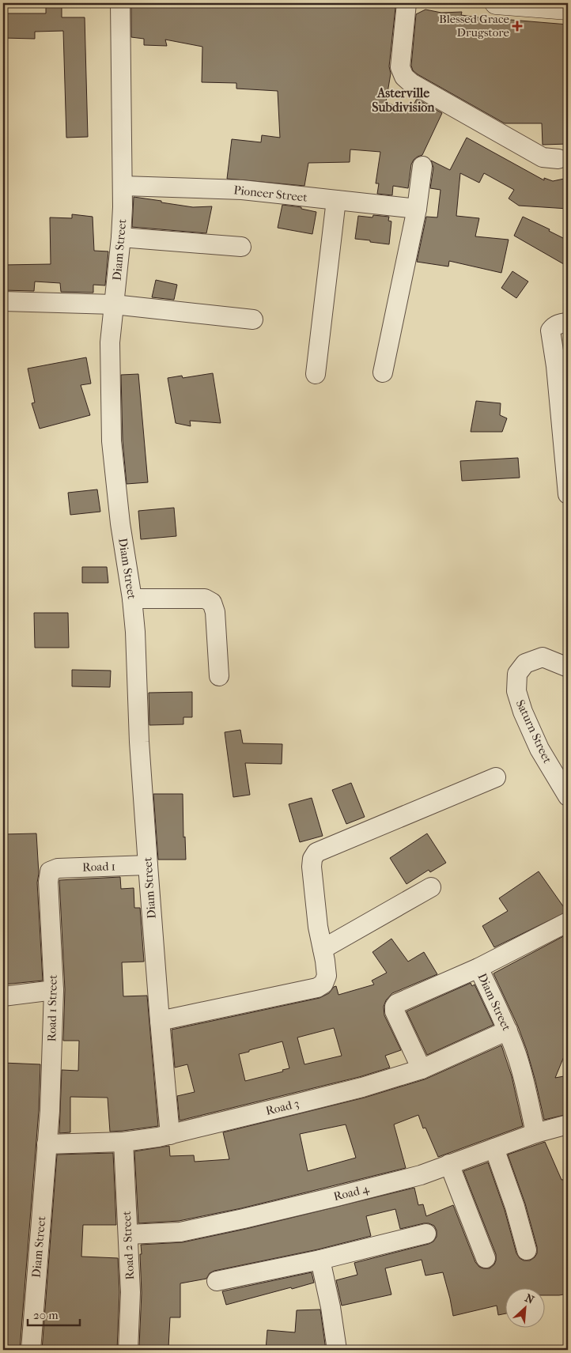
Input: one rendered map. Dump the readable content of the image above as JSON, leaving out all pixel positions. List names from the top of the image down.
{
  "streets": {
    "street": [
      "Pioneer Street",
      "Diam Street",
      "Saturn Street",
      "Road 1",
      "Road 1 Street",
      "Road 3",
      "Road 4",
      "Road 2 Street"
    ]
  },
  "crossings": [
    ["Pioneer Street", "Diam Street"],
    ["Diam Street", "Road 1"],
    ["Diam Street", "Road 1 Street"],
    ["Diam Street", "Road 3"],
    ["Diam Street", "Road 4"],
    ["Road 1", "Road 1 Street"],
    ["Road 1 Street", "Road 3"],
    ["Road 3", "Road 2 Street"],
    ["Road 4", "Road 2 Street"]
  ],
  "districts": ["Asterville Subdivision"],
  "places": {
    "health": ["Blessed Grace Drugstore"]
  },
  "scale_bar": "20 m",
  "north": "top right"
}
